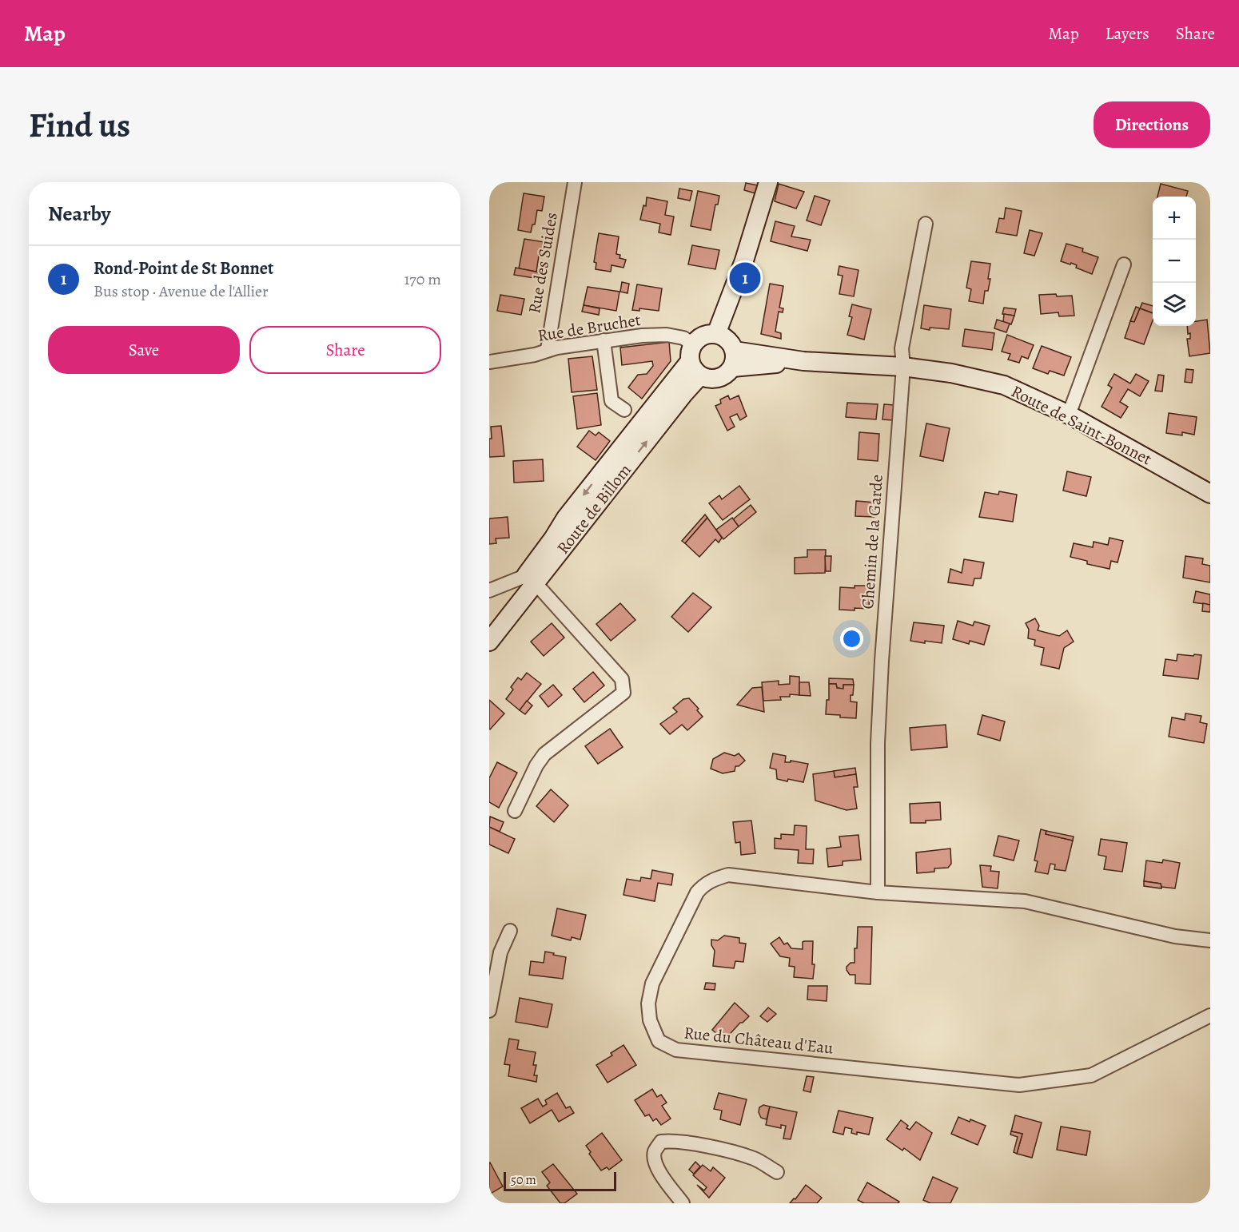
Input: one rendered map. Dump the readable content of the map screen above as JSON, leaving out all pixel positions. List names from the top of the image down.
{
  "streets": {
    "main road": ["Route de Saint-Bonnet", "Route de Billom"],
    "street": [
      "Rue des Suides",
      "Rue de Bruchet",
      "Chemin de la Garde",
      "Rue du Château d'Eau"
    ]
  },
  "crossings": [
    ["Rue des Suides", "Rue de Bruchet"],
    ["Rue de Bruchet", "Route de Saint-Bonnet"],
    ["Rue de Bruchet", "Route de Billom"],
    ["Route de Saint-Bonnet", "Route de Billom"],
    ["Route de Saint-Bonnet", "Chemin de la Garde"],
    ["Chemin de la Garde", "Rue du Château d'Eau"]
  ],
  "scale_bar": "50 m",
  "page": {
    "header": "Map",
    "nav": ["Map", "Layers", "Share"],
    "buttons": [
      "Directions",
      ["Save", "Share"]
    ],
    "title": "Find us",
    "heading": "Nearby",
    "map_buttons": ["+", "−"],
    "list": [
      {
        "mark": "1",
        "name": "Rond-Point de St Bonnet",
        "note": "Bus stop · Avenue de l'Allier",
        "value": "170 m"
      }
    ],
    "pins": "1",
    "scale": "50 m"
  }
}
